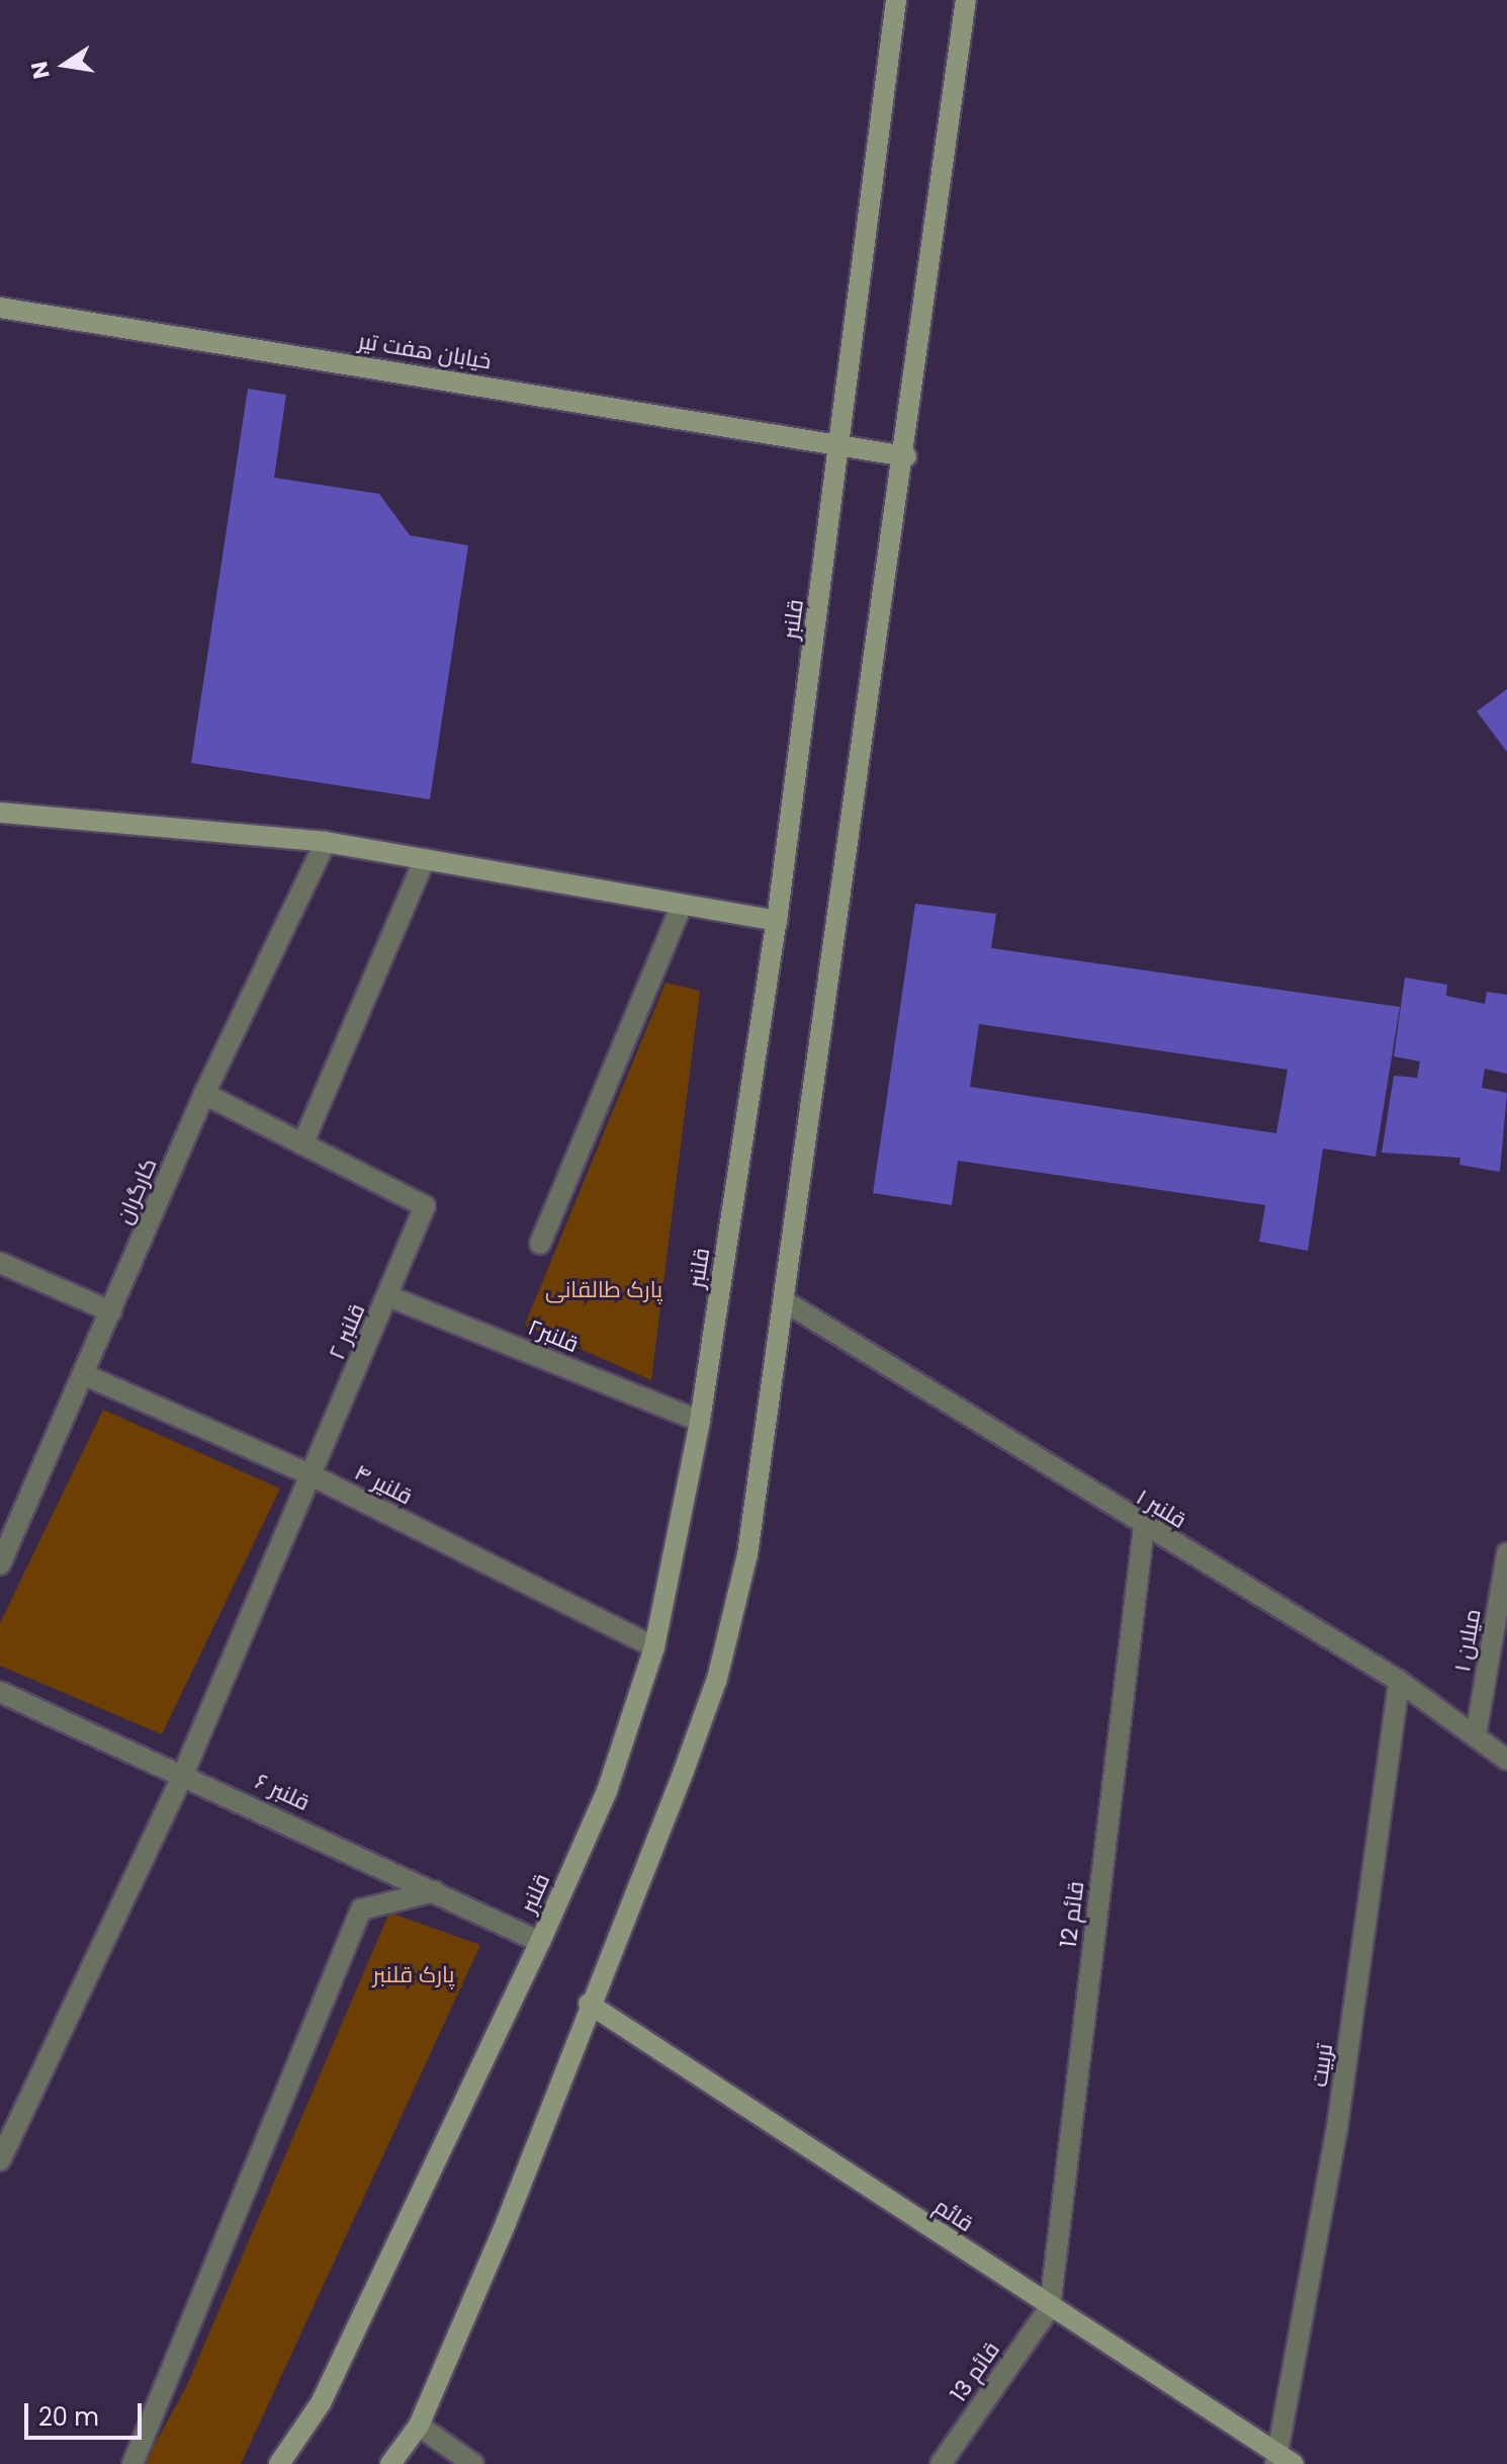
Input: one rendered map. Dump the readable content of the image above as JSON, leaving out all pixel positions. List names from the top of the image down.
{
  "streets": {
    "main road": ["خیابان هفت تیر", "قلنبر", "قائم"],
    "street": [
      "کارگران",
      "قلنبر ۲",
      "قلنبر۲",
      "قلنیر ۴",
      "قلنبر ۱",
      "میلان ۱",
      "قلنبر ۶",
      "قائم 12",
      "تربیت",
      "قائم 13"
    ]
  },
  "crossings": [
    ["خیابان هفت تیر", "قلنبر"],
    ["قلنبر", "قلنبر۲"],
    ["قلنبر", "قلنیر ۴"],
    ["قلنبر", "قلنبر ۶"],
    ["کارگران", "قلنیر ۴"],
    ["قلنبر ۲", "قلنبر۲"],
    ["قلنبر ۲", "قلنیر ۴"],
    ["قلنبر ۲", "قلنبر ۶"],
    ["قلنبر ۱", "میلان ۱"],
    ["قلنبر ۱", "قائم 12"],
    ["قلنبر ۱", "تربیت"],
    ["قائم 12", "قائم"],
    ["قائم 12", "قائم 13"],
    ["تربیت", "قائم"],
    ["قائم", "قائم 13"]
  ],
  "parks": ["پارک طالقانی", "پارک قلنبر"],
  "scale_bar": "20 m",
  "north": "left"
}
